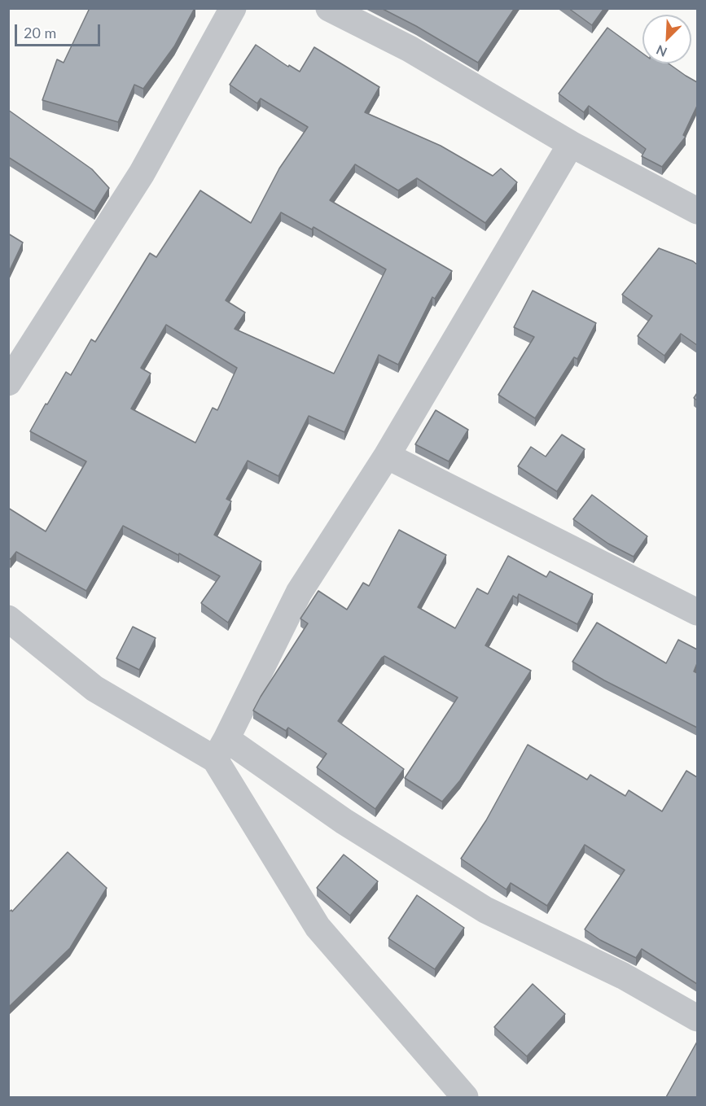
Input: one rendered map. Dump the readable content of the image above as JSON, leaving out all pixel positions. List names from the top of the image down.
{
  "scale_bar": "20 m",
  "north": "bottom left"
}
